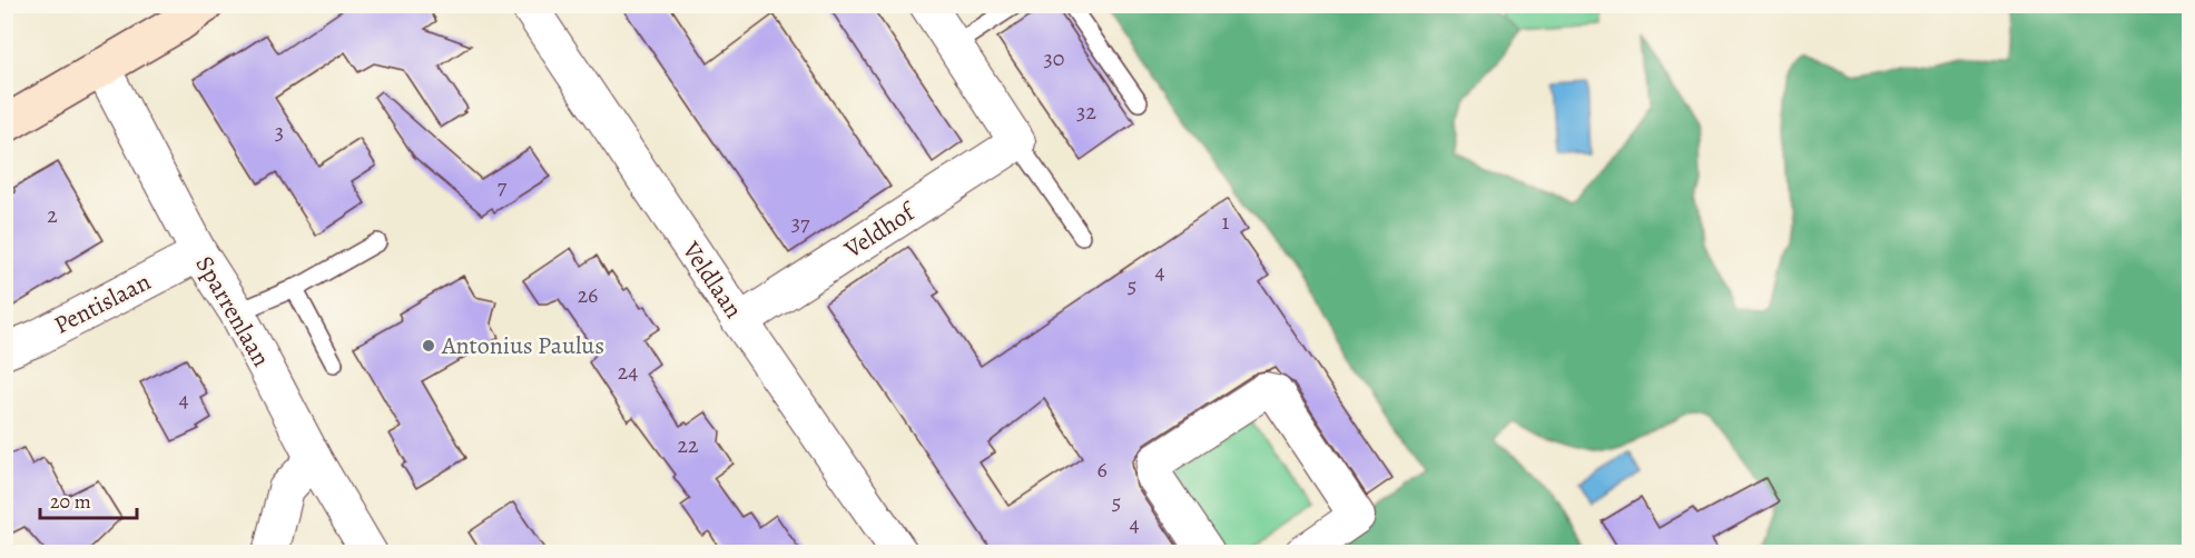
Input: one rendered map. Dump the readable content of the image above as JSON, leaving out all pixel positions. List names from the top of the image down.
{
  "streets": {
    "street": [
      "Veldhof",
      "Veldlaan",
      "Pentislaan",
      "Sparrenlaan"
    ]
  },
  "crossings": [
    ["Veldhof", "Veldlaan"],
    ["Pentislaan", "Sparrenlaan"]
  ],
  "places": ["Antonius Paulus"],
  "house_numbers": [
    "30",
    "32",
    "3",
    "7",
    "2",
    "1",
    "37",
    "4",
    "5",
    "26",
    "24",
    "4",
    "22",
    "6",
    "5",
    "4"
  ],
  "scale_bar": "20 m"
}
